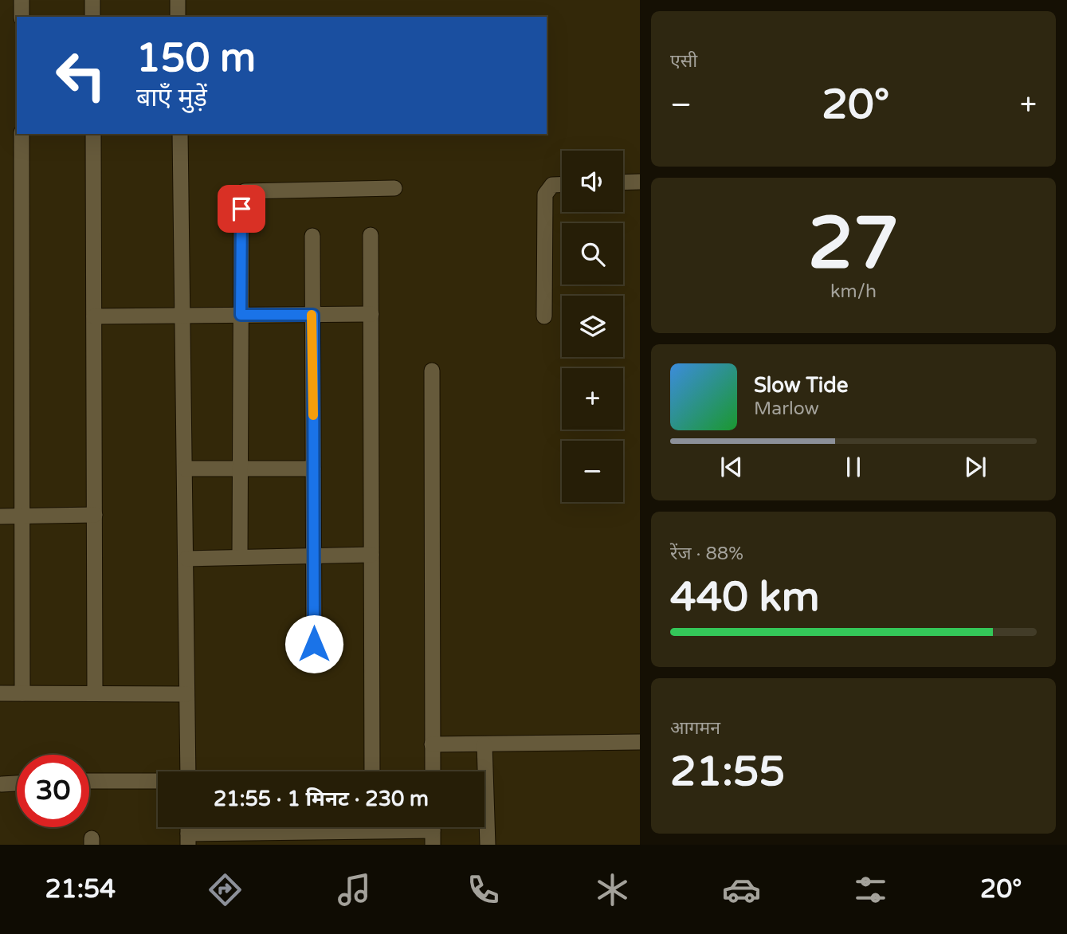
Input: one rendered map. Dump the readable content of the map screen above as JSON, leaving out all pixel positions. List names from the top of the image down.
{
  "page": {
    "tile": [
      "एसी",
      ["27", "km/h"],
      ["रेंज · 88%", "440 km"],
      ["आगमन", "21:55"]
    ],
    "turn": ["150 m", "बाएँ मुड़ें"],
    "heat": ["−", "20°", "+"],
    "map_buttons": ["+", "−"],
    "song": ["Slow Tide", "Marlow"],
    "limit": "30",
    "trip": "21:55 · 1 मिनट · 230 m",
    "tabs": ["21:54", "20°"]
  }
}
